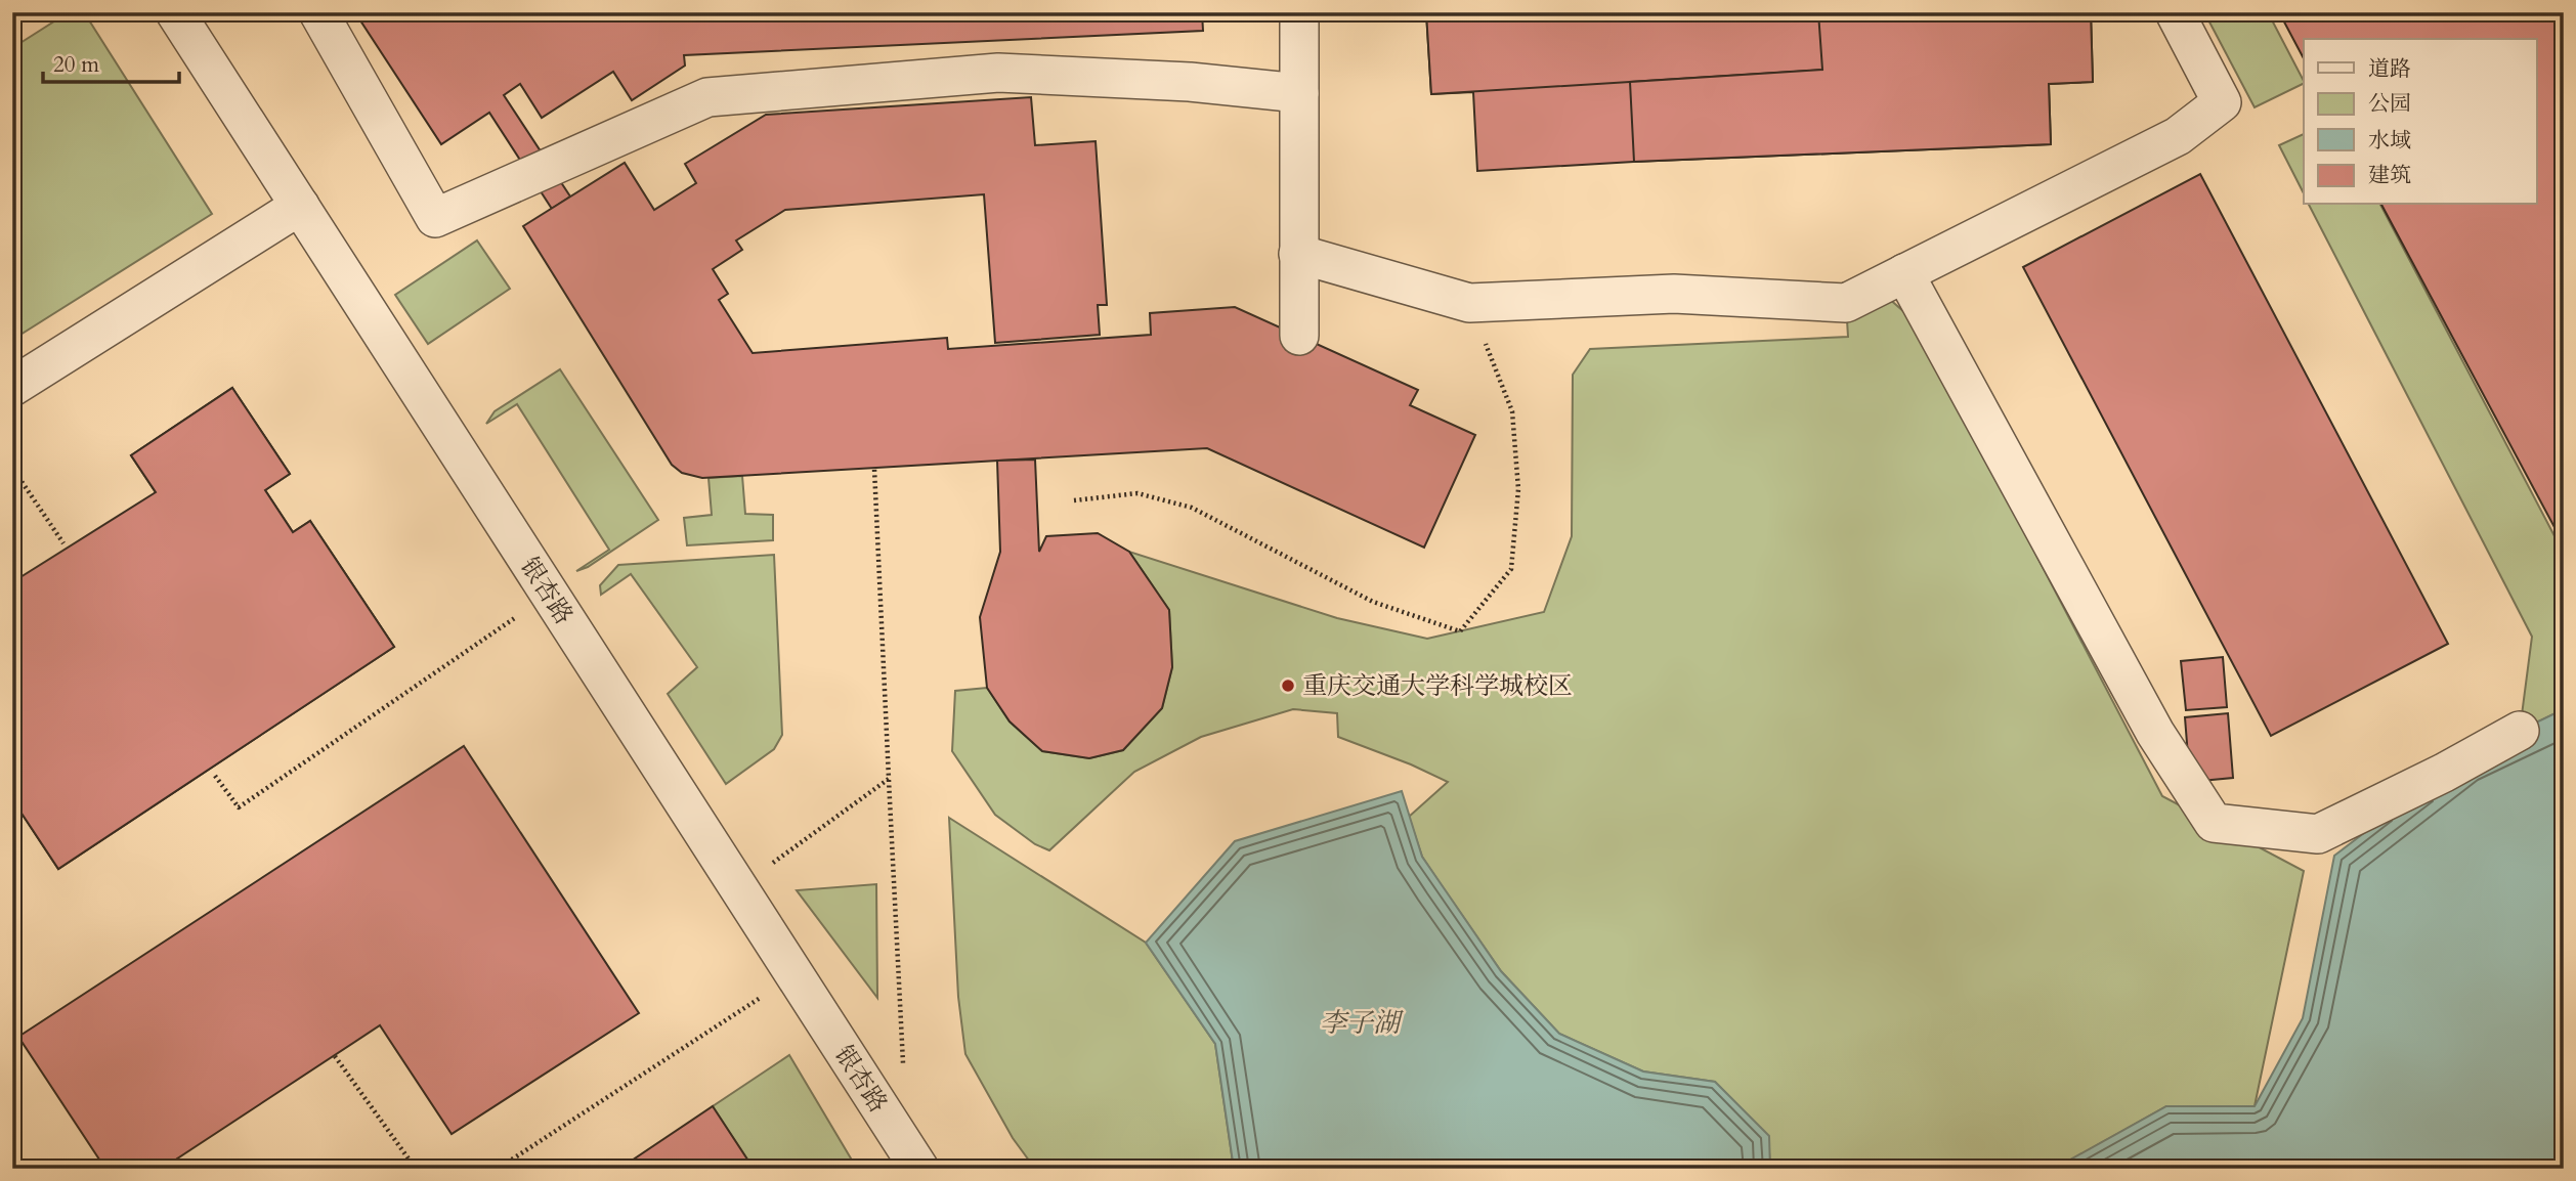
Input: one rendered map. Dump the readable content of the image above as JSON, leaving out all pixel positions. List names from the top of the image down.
{
  "streets": {
    "street": ["银杏路"]
  },
  "water": ["李子湖"],
  "places": ["重庆交通大学科学城校区"],
  "legend": [
    "道路",
    "公园",
    "水域",
    "建筑"
  ],
  "scale_bar": "20 m"
}
